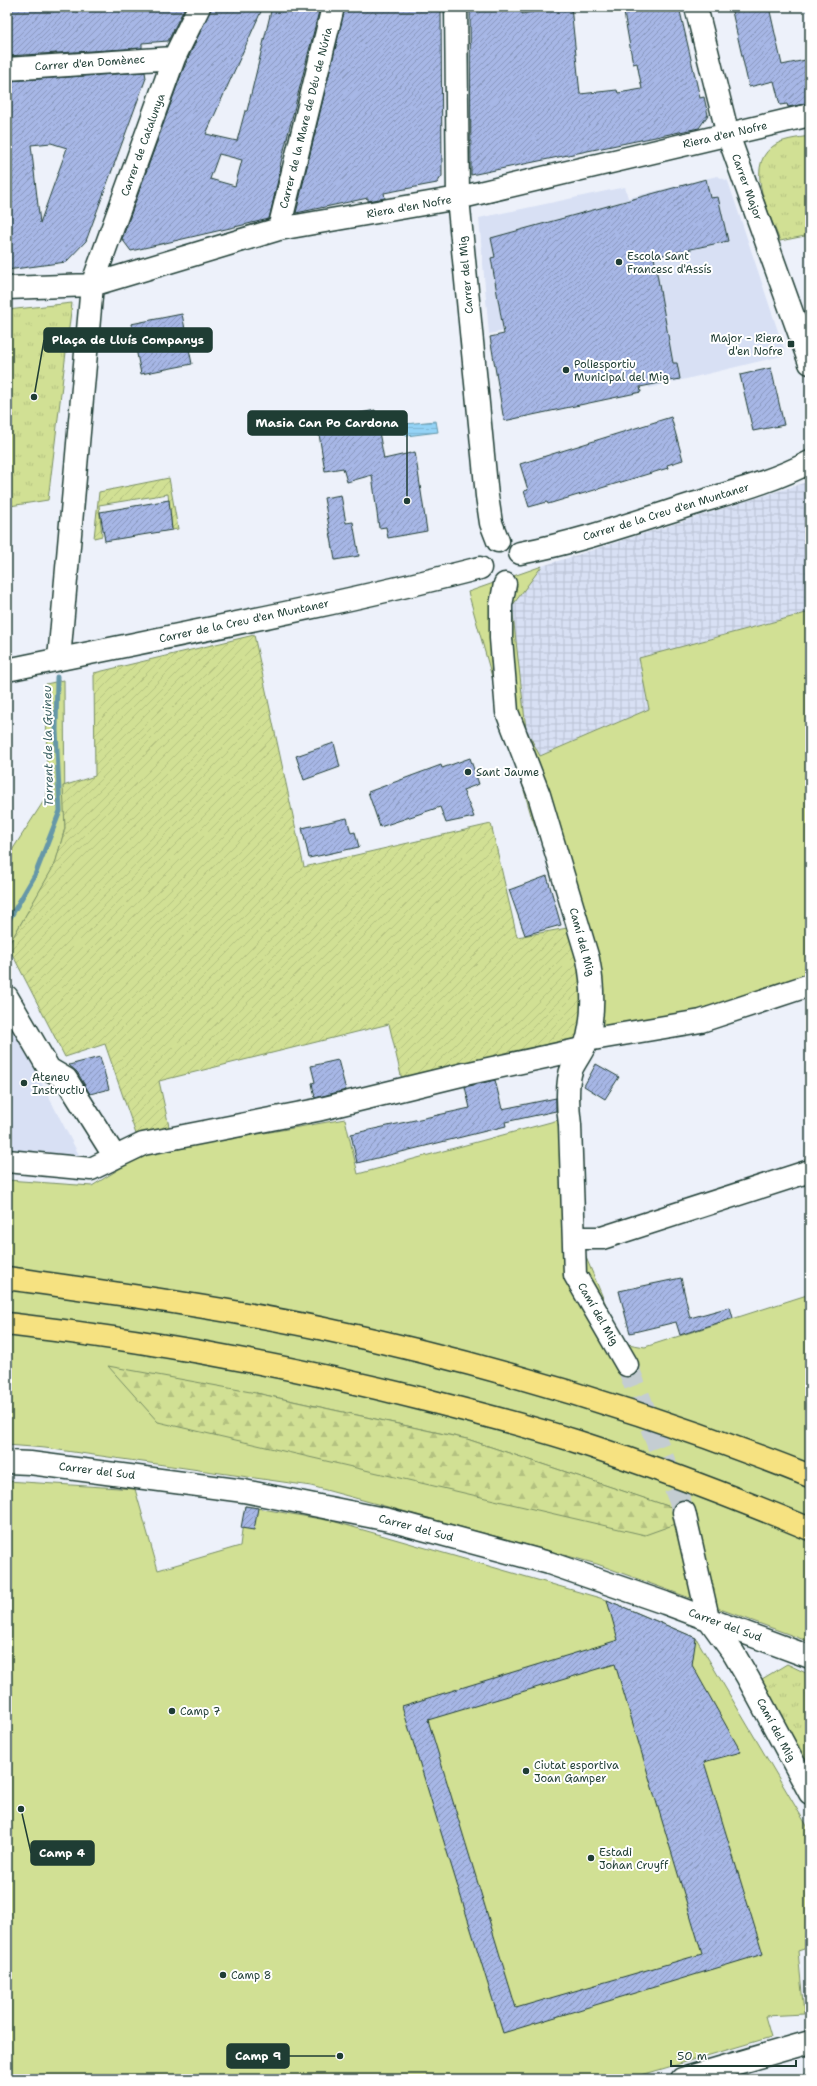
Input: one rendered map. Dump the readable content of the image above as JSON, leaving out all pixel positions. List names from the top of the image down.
{
  "streets": {
    "street": [
      "Carrer d'en Domènec",
      "Carrer de la Mare de Déu de Núria",
      "Riera d'en Nofre",
      "Carrer de Catalunya",
      "Carrer Major",
      "Carrer del Mig",
      "Carrer de la Creu d'en Muntaner",
      "Camí del Mig",
      "Carrer del Sud"
    ]
  },
  "crossings": [
    ["Carrer d'en Domènec", "Carrer de Catalunya"],
    ["Carrer de la Mare de Déu de Núria", "Riera d'en Nofre"],
    ["Riera d'en Nofre", "Carrer de Catalunya"],
    ["Riera d'en Nofre", "Carrer Major"],
    ["Riera d'en Nofre", "Carrer del Mig"],
    ["Carrer de Catalunya", "Carrer de la Creu d'en Muntaner"],
    ["Carrer del Mig", "Carrer de la Creu d'en Muntaner"],
    ["Carrer del Mig", "Camí del Mig"],
    ["Carrer de la Creu d'en Muntaner", "Camí del Mig"],
    ["Camí del Mig", "Carrer del Sud"]
  ],
  "water": ["Torrent de la Guineu"],
  "places": {
    "other": [
      "Escola Sant Francesc d'Assís",
      "Poliesportiu Municipal del Mig",
      "Plaça de Lluís Companys",
      "Masia Can Po Cardona",
      "Sant Jaume",
      "Ateneu Instructiu",
      "Camp 7",
      "Ciutat esportiva Joan Gamper",
      "Camp 4",
      "Estadi Johan Cruyff",
      "Camp 8",
      "Camp 9"
    ],
    "transit": ["Major - Riera d'en Nofre"]
  },
  "scale_bar": "50 m"
}
